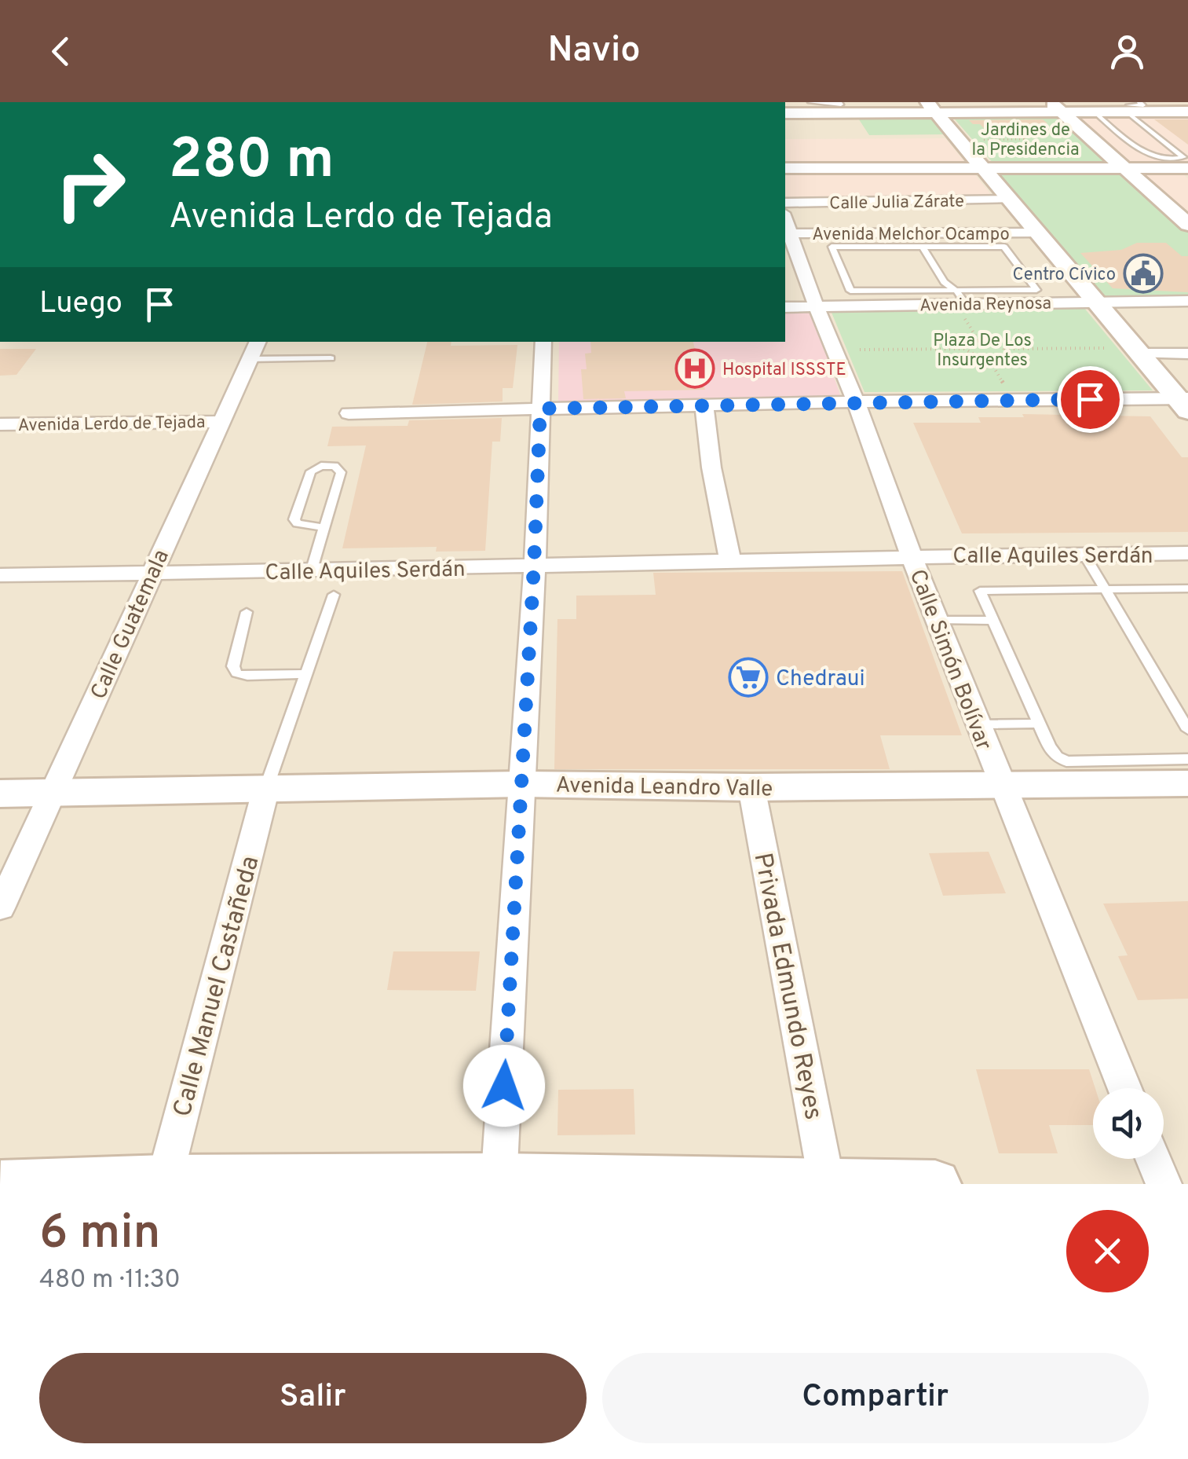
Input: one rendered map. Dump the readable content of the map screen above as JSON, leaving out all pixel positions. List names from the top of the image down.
{
  "streets": {
    "street": [
      "Calle Julia Zárate",
      "Avenida Melchor Ocampo",
      "Avenida Reynosa",
      "Avenida Lerdo de Tejada",
      "Calle Aquiles Serdán",
      "Calle Guatemala",
      "Calle Simón Bolívar",
      "Avenida Leandro Valle",
      "Calle Manuel Castañeda",
      "Privada Edmundo Reyes"
    ]
  },
  "crossings": [
    ["Avenida Melchor Ocampo", "Calle Simón Bolívar"],
    ["Avenida Reynosa", "Calle Simón Bolívar"],
    ["Avenida Lerdo de Tejada", "Calle Guatemala"],
    ["Calle Aquiles Serdán", "Calle Guatemala"],
    ["Calle Aquiles Serdán", "Calle Simón Bolívar"],
    ["Calle Guatemala", "Avenida Leandro Valle"],
    ["Calle Simón Bolívar", "Avenida Leandro Valle"],
    ["Avenida Leandro Valle", "Calle Manuel Castañeda"],
    ["Avenida Leandro Valle", "Privada Edmundo Reyes"]
  ],
  "parks": ["Jardines de la Presidencia", "Plaza De Los Insurgentes"],
  "places": {
    "public building": ["Centro Cívico"],
    "hospital": ["Hospital ISSSTE"],
    "supermarket": ["Chedraui"]
  },
  "page": {
    "header": "Navio",
    "turn": ["280 m", "Avenida Lerdo de Tejada"],
    "then": "Luego",
    "heading": ["6 min", "480 m · 11:30"],
    "buttons": ["Salir", "Compartir"]
  }
}
